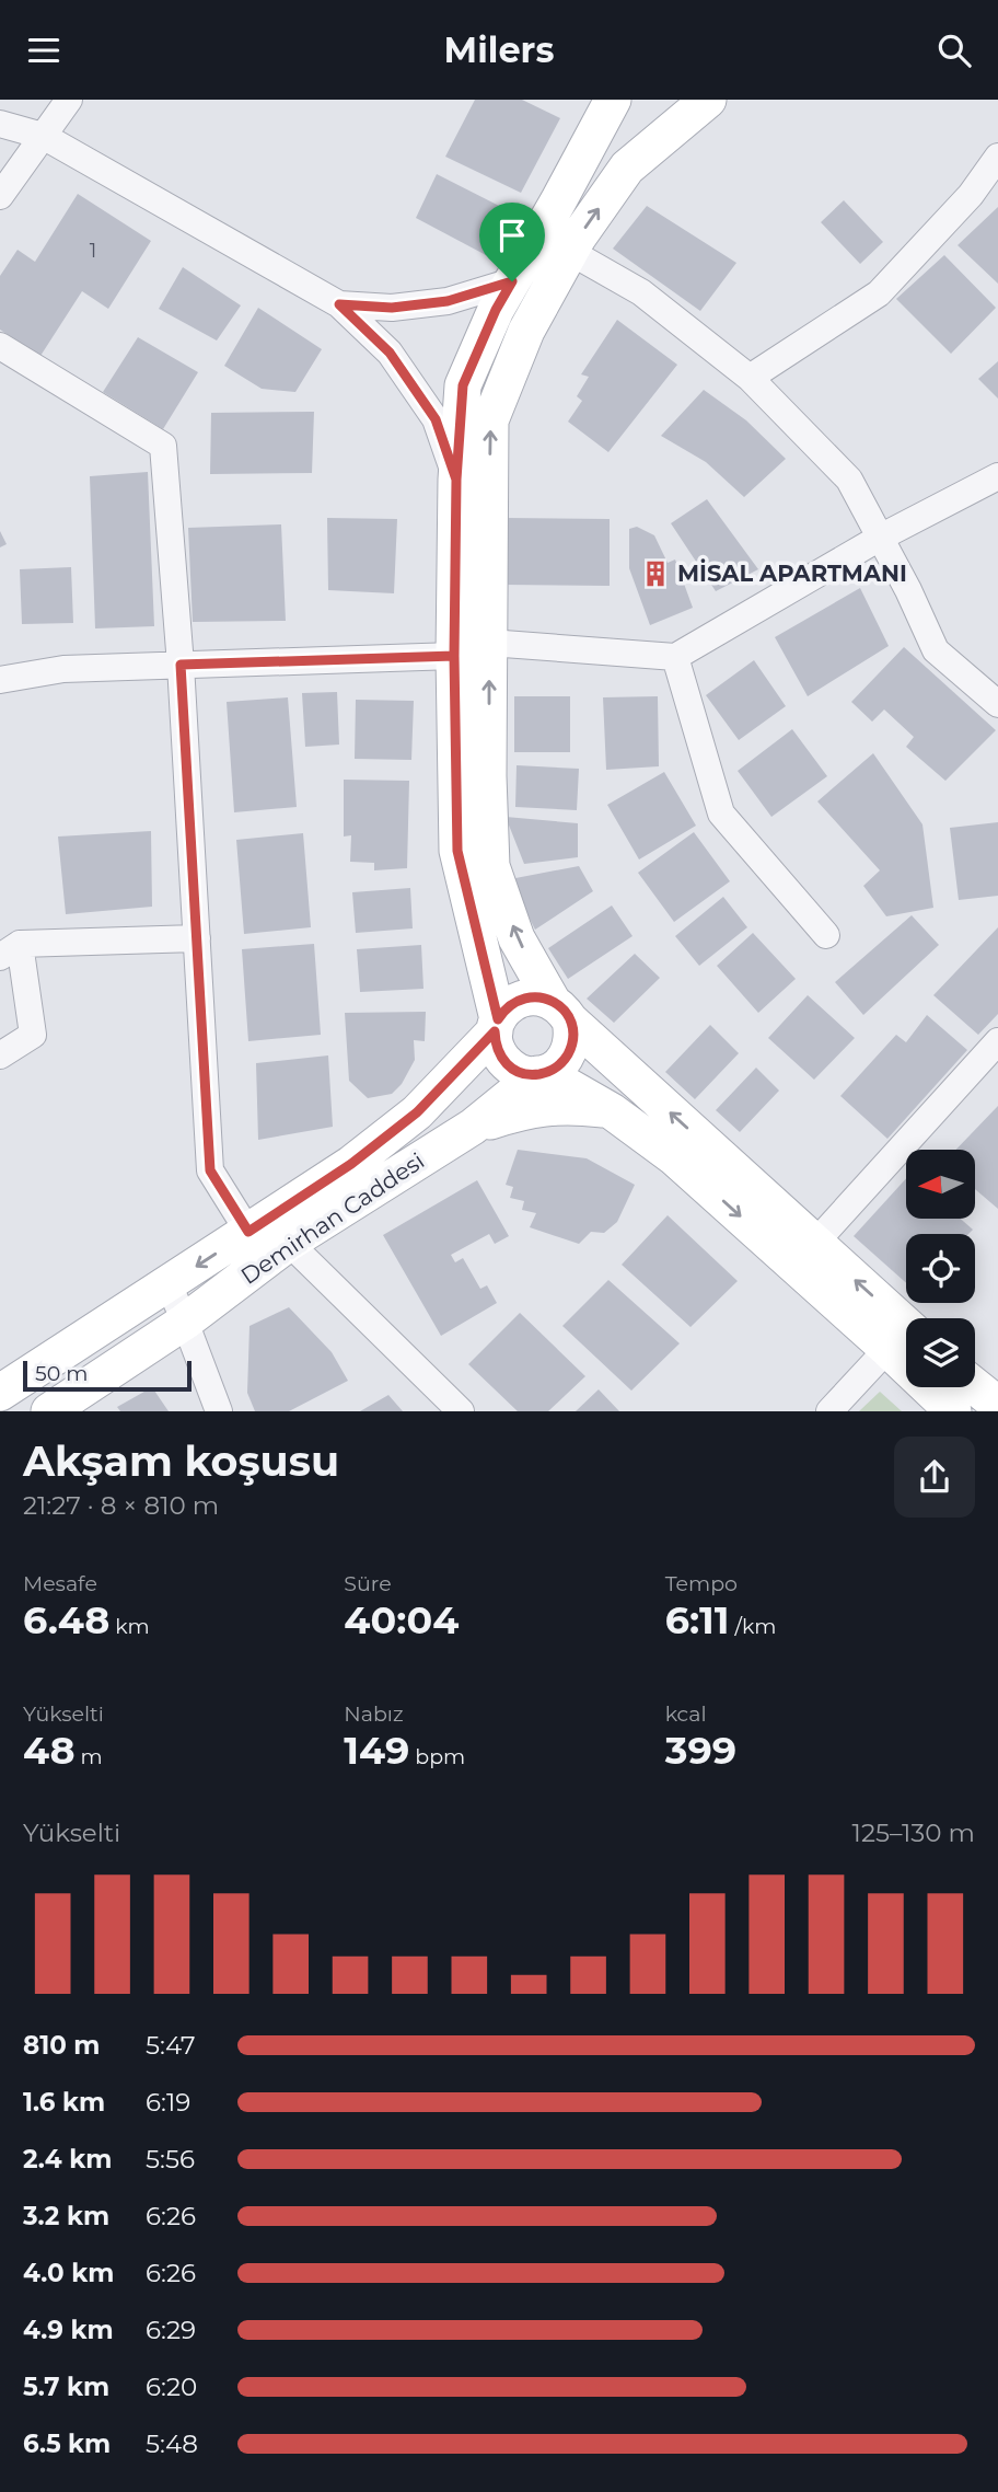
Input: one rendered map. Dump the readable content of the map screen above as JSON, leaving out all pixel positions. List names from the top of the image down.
{
  "streets": {
    "main road": ["Demirhan Caddesi"]
  },
  "places": {
    "building": ["MİSAL APARTMANI"]
  },
  "house_numbers": ["1"],
  "scale_bar": "50 m",
  "north": "left",
  "page": {
    "header": "Milers",
    "scale": "50 m",
    "heading": ["Akşam koşusu", "21:27 · 8 × 810 m"],
    "stats": [
      ["Mesafe", "6.48 km"],
      ["Süre", "40:04"],
      ["Tempo", "6:11 /km"],
      ["Yükselti", "48 m"],
      ["Nabız", "149 bpm"],
      ["kcal", "399"]
    ],
    "chart": ["Yükselti", "125–130 m"],
    "list": [
      {
        "name": "810 m",
        "note": "5:47"
      },
      {
        "name": "1.6 km",
        "note": "6:19"
      },
      {
        "name": "2.4 km",
        "note": "5:56"
      },
      {
        "name": "3.2 km",
        "note": "6:26"
      },
      {
        "name": "4.0 km",
        "note": "6:26"
      },
      {
        "name": "4.9 km",
        "note": "6:29"
      },
      {
        "name": "5.7 km",
        "note": "6:20"
      },
      {
        "name": "6.5 km",
        "note": "5:48"
      }
    ]
  }
}
